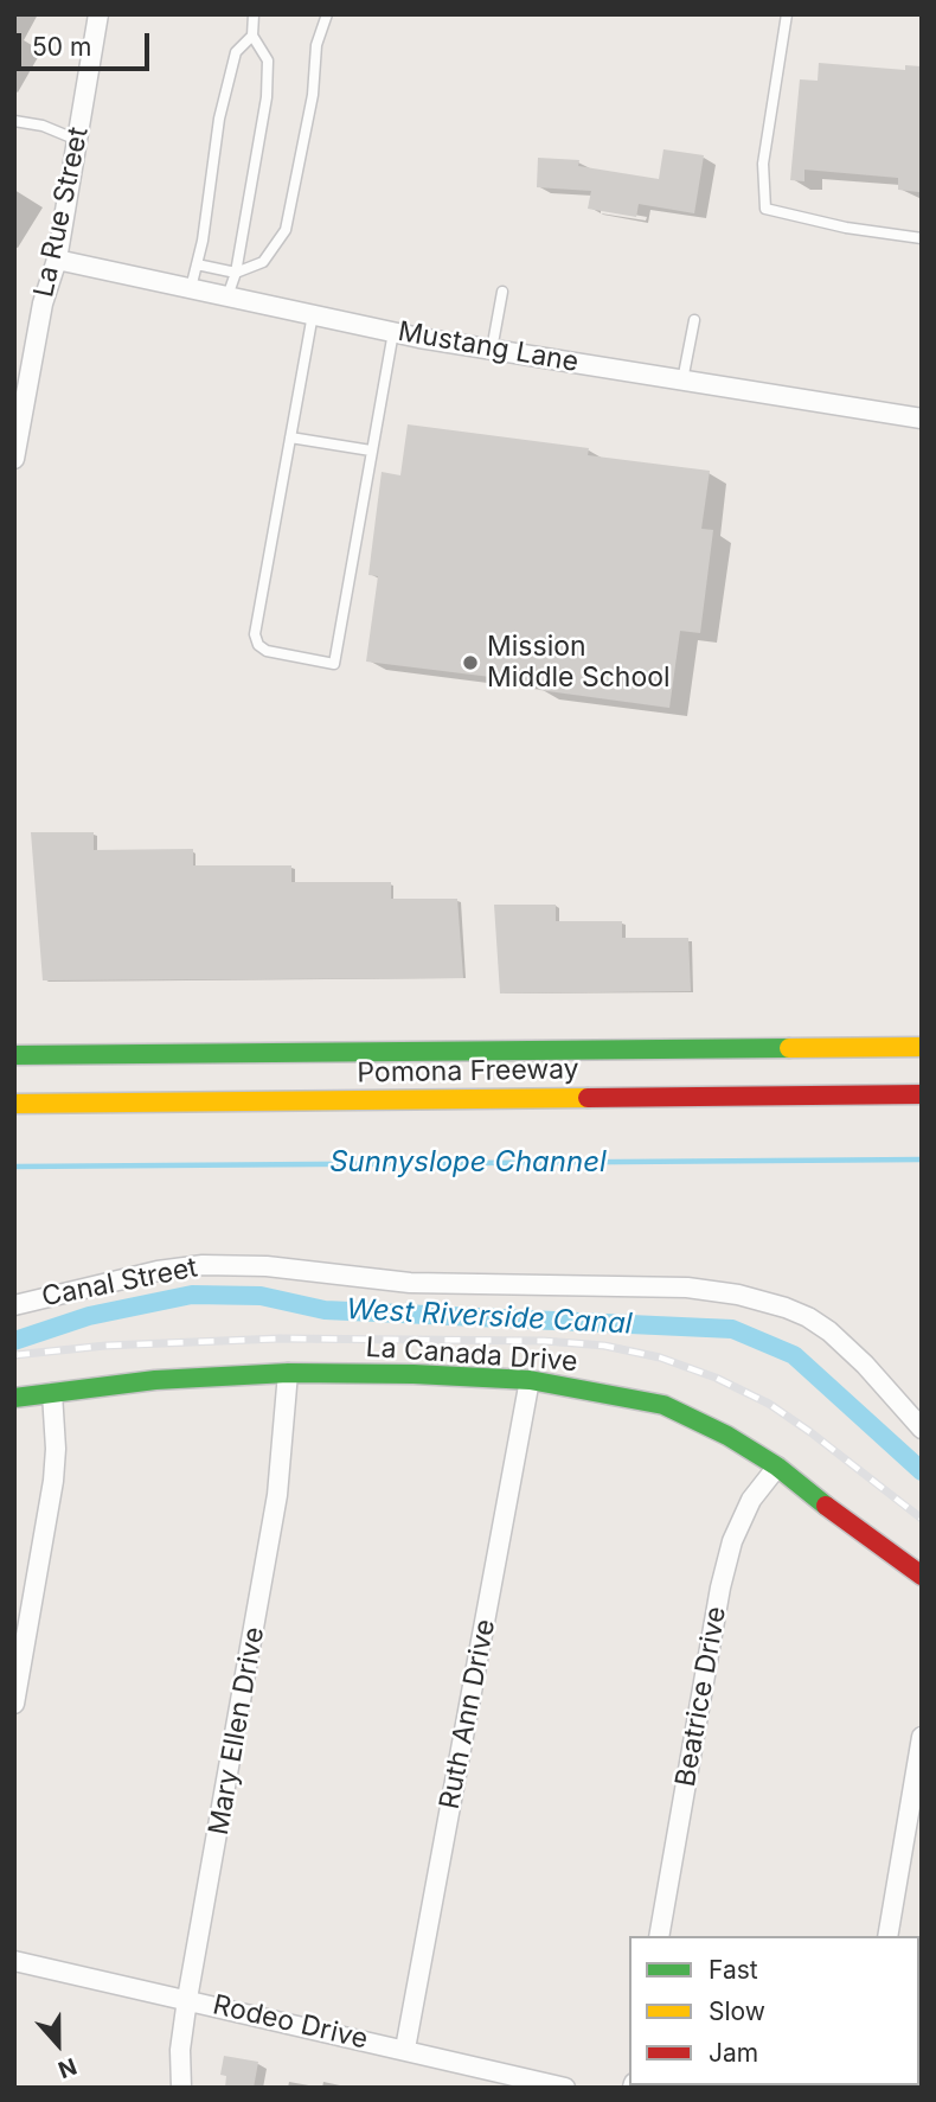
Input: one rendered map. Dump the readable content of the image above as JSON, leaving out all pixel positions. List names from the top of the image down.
{
  "streets": {
    "main road": ["Pomona Freeway", "La Canada Drive"],
    "street": [
      "La Rue Street",
      "Mustang Lane",
      "Canal Street",
      "Beatrice Drive",
      "Ruth Ann Drive",
      "Mary Ellen Drive",
      "Rodeo Drive"
    ]
  },
  "crossings": [
    ["La Rue Street", "Mustang Lane"],
    ["La Canada Drive", "Beatrice Drive"],
    ["La Canada Drive", "Ruth Ann Drive"],
    ["La Canada Drive", "Mary Ellen Drive"],
    ["Ruth Ann Drive", "Rodeo Drive"],
    ["Mary Ellen Drive", "Rodeo Drive"]
  ],
  "water": ["Sunnyslope Channel", "West Riverside Canal"],
  "places": ["Mission Middle School"],
  "legend": ["Fast", "Slow", "Jam"],
  "scale_bar": "50 m",
  "north": "bottom"
}
